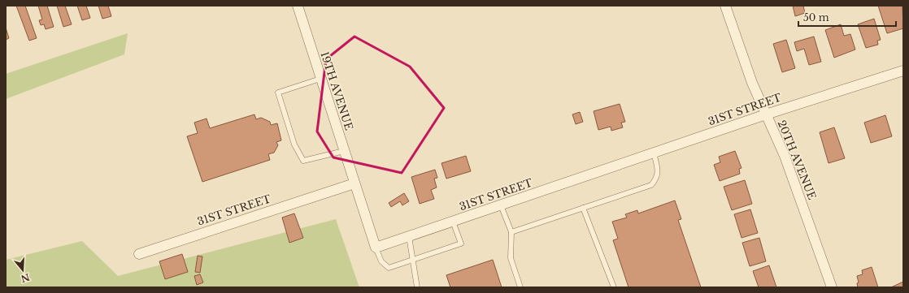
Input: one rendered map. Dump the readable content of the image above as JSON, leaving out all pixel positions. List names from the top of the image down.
{
  "streets": {
    "street": ["19TH AVENUE", "31ST STREET", "20TH AVENUE"]
  },
  "crossings": [
    ["19TH AVENUE", "31ST STREET"],
    ["31ST STREET", "20TH AVENUE"]
  ],
  "scale_bar": "50 m",
  "north": "bottom"
}
